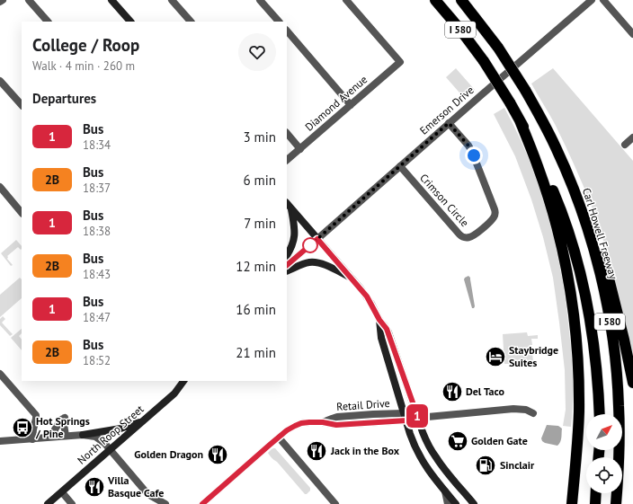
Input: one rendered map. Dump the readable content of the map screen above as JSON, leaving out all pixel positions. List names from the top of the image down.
{
  "streets": {
    "highway": ["I 580", "Carl Howell Freeway"],
    "main road": ["North Roop Street"],
    "street": [
      "Diamond Avenue",
      "Emerson Drive",
      "Crimson Circle",
      "Retail Drive"
    ]
  },
  "crossings": [
    ["Emerson Drive", "Crimson Circle"]
  ],
  "places": {
    "hotel": ["Staybridge Suites"],
    "restaurant": [
      "Del Taco",
      "Jack in the Box",
      "Golden Dragon",
      "Villa Basque Cafe"
    ],
    "bus stop": ["Hot Springs / Pine"],
    "supermarket": ["Golden Gate"],
    "fuel station": ["Sinclair"]
  },
  "lines": ["bus line 1"],
  "north": "top right",
  "page": {
    "on_map": "1",
    "heading": [
      ["College / Roop", "Walk · 4 min · 260 m"],
      "Departures"
    ],
    "list": [
      {
        "mark": "1",
        "name": "Bus",
        "note": "18:34",
        "value": "3 min"
      },
      {
        "mark": "2B",
        "name": "Bus",
        "note": "18:37",
        "value": "6 min"
      },
      {
        "mark": "1",
        "name": "Bus",
        "note": "18:38",
        "value": "7 min"
      },
      {
        "mark": "2B",
        "name": "Bus",
        "note": "18:43",
        "value": "12 min"
      },
      {
        "mark": "1",
        "name": "Bus",
        "note": "18:47",
        "value": "16 min"
      },
      {
        "mark": "2B",
        "name": "Bus",
        "note": "18:52",
        "value": "21 min"
      }
    ]
  }
}
